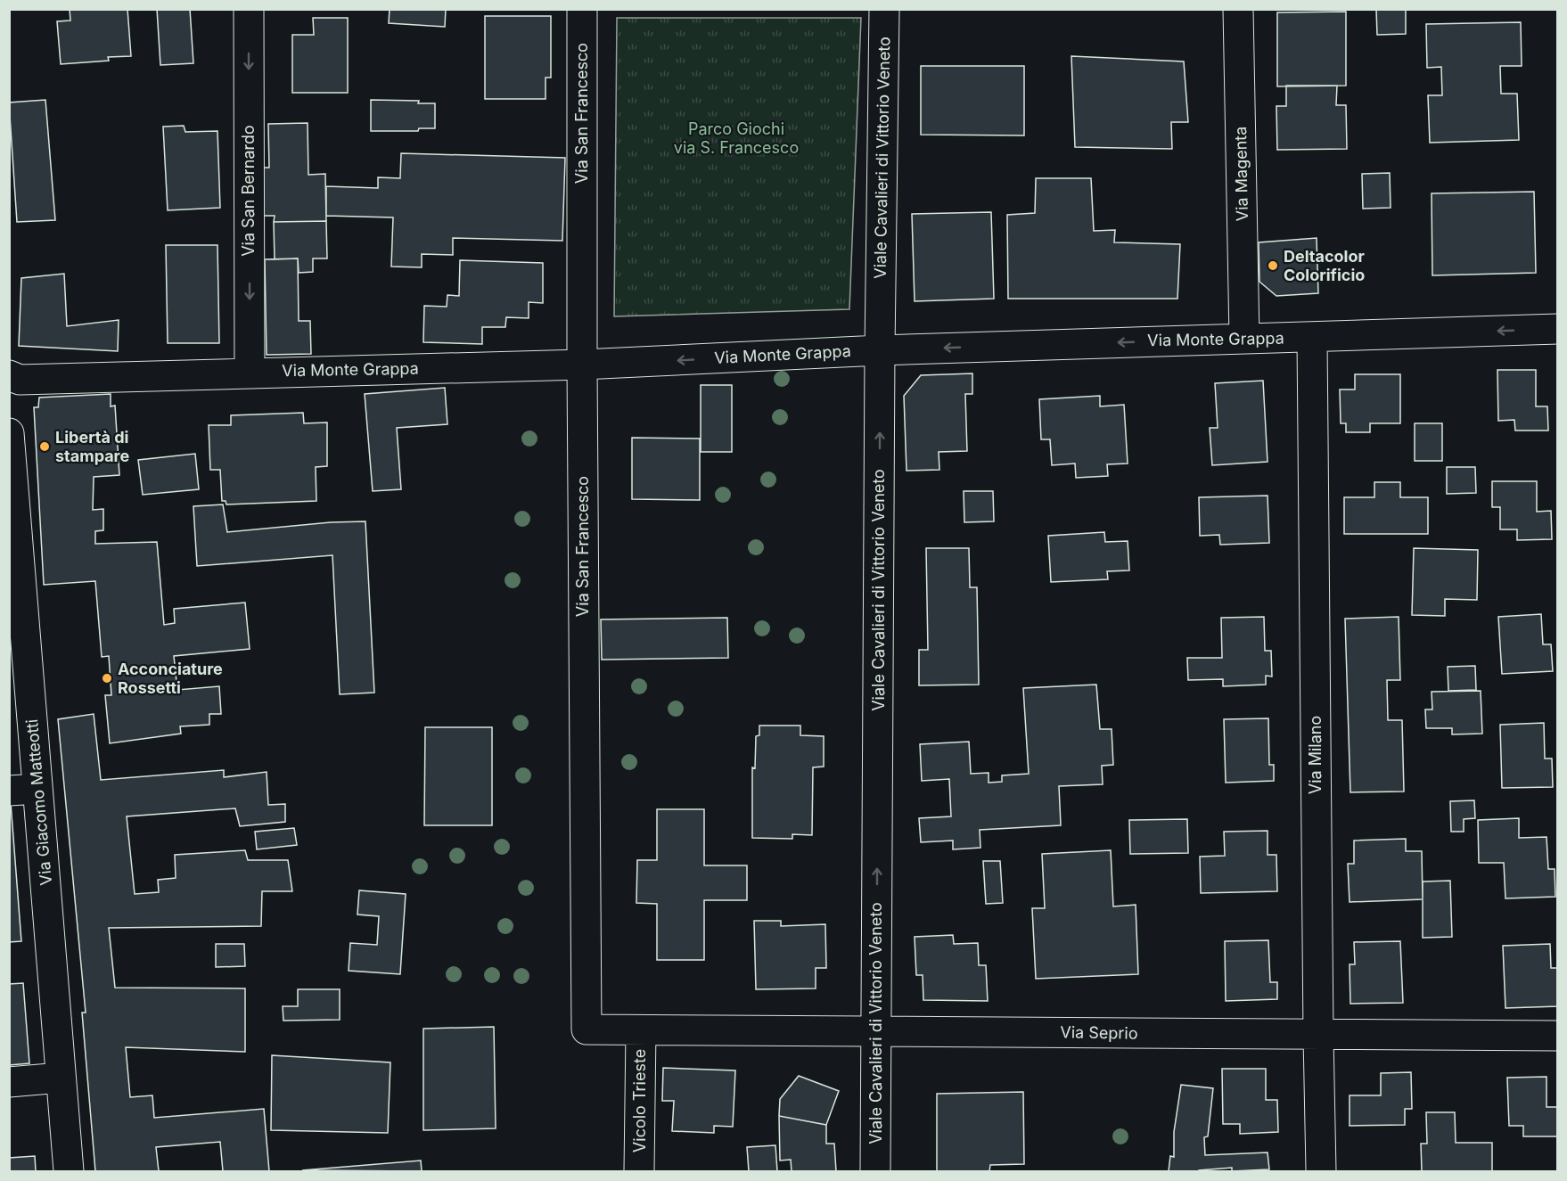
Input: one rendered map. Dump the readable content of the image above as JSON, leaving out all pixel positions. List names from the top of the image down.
{
  "streets": {
    "street": [
      "Via San Francesco",
      "Viale Cavalieri di Vittorio Veneto",
      "Via Magenta",
      "Via San Bernardo",
      "Via Monte Grappa",
      "Via Milano",
      "Via Giacomo Matteotti",
      "Via Seprio",
      "Vicolo Trieste"
    ]
  },
  "crossings": [
    ["Via San Francesco", "Via Monte Grappa"],
    ["Via San Francesco", "Via Seprio"],
    ["Via San Francesco", "Vicolo Trieste"],
    ["Viale Cavalieri di Vittorio Veneto", "Via Monte Grappa"],
    ["Viale Cavalieri di Vittorio Veneto", "Via Seprio"],
    ["Via Magenta", "Via Monte Grappa"],
    ["Via San Bernardo", "Via Monte Grappa"],
    ["Via Monte Grappa", "Via Milano"],
    ["Via Milano", "Via Seprio"],
    ["Via Seprio", "Vicolo Trieste"]
  ],
  "one_way": ["Viale Cavalieri di Vittorio Veneto", "Via San Bernardo", "Via Monte Grappa"],
  "parks": ["Parco Giochi via S. Francesco"],
  "places": ["Deltacolor Colorificio", "Libertà di stampare", "Acconciature Rossetti"]
}
